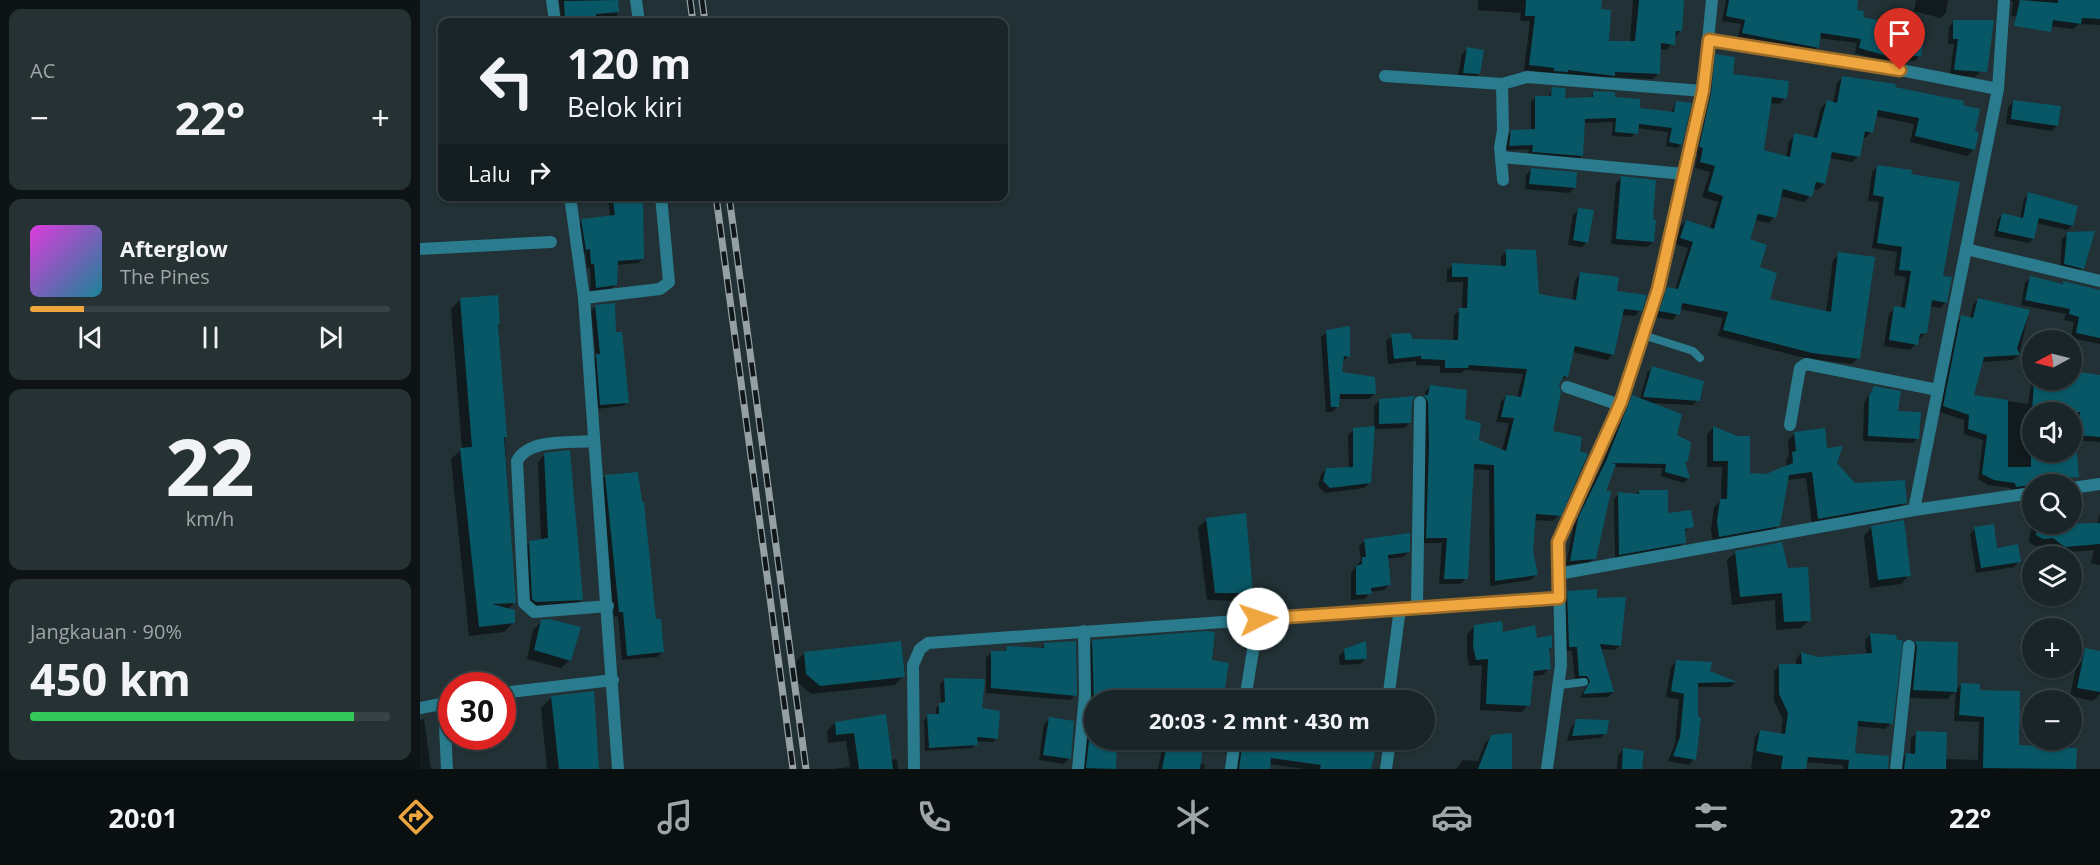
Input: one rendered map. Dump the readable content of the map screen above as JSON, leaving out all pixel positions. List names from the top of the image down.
{
  "north": "left",
  "page": {
    "tile": [
      "AC",
      ["22", "km/h"],
      ["Jangkauan · 90%", "450 km"]
    ],
    "turn": ["120 m", "Belok kiri"],
    "heat": ["−", "22°", "+"],
    "then": "Lalu",
    "song": ["Afterglow", "The Pines"],
    "map_buttons": ["+", "−"],
    "limit": "30",
    "trip": "20:03 · 2 mnt · 430 m",
    "tabs": ["20:01", "22°"]
  }
}
